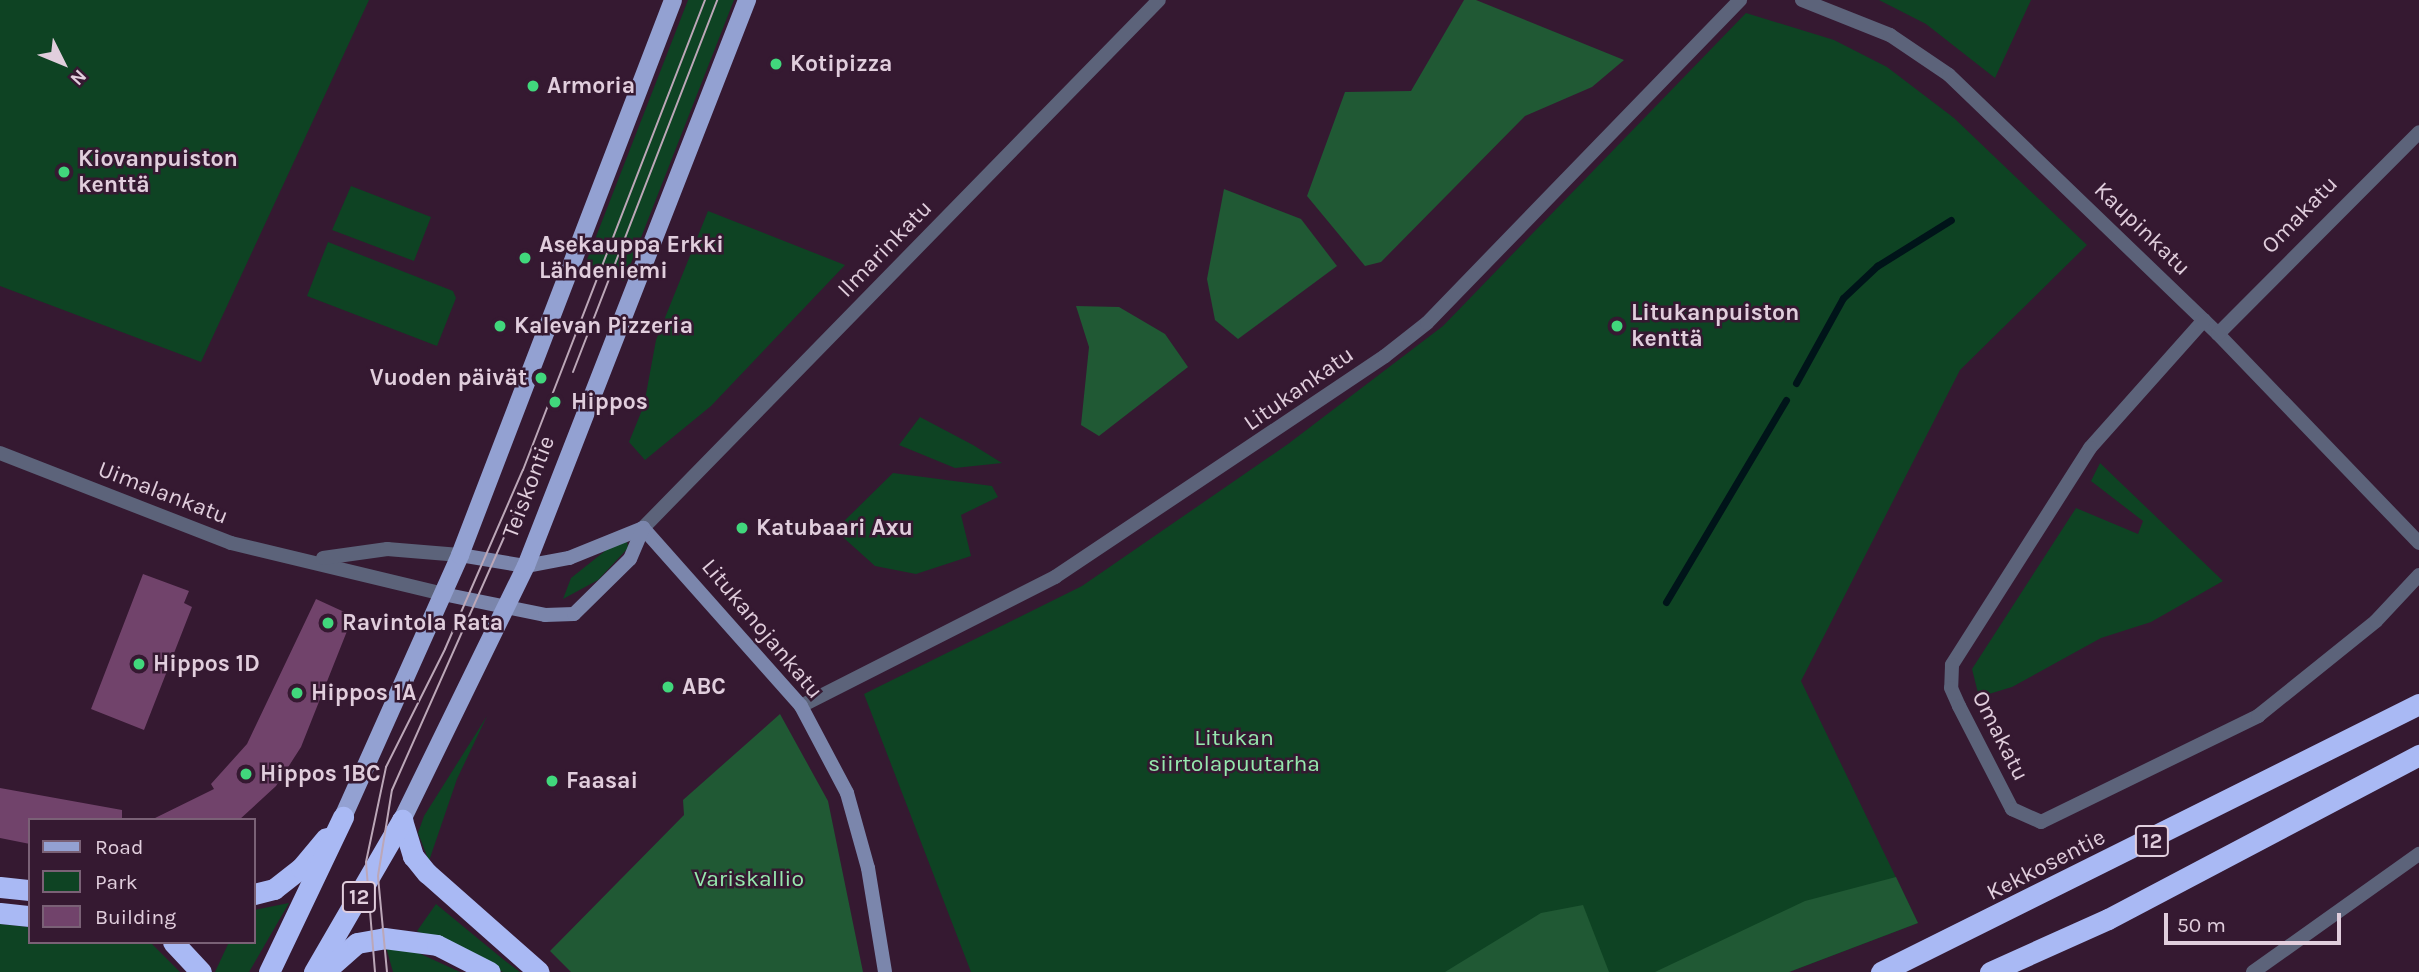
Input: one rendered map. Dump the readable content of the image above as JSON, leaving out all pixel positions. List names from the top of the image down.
{
  "streets": {
    "highway": ["Teiskontie", "12", "Kekkosentie"],
    "street": [
      "Omakatu",
      "Kaupinkatu",
      "Ilmarinkatu",
      "Litukankatu",
      "Uimalankatu",
      "Litukanojankatu"
    ]
  },
  "crossings": [
    ["Omakatu", "Kaupinkatu"],
    ["Ilmarinkatu", "Teiskontie"],
    ["Ilmarinkatu", "Uimalankatu"],
    ["Ilmarinkatu", "Litukanojankatu"],
    ["Litukankatu", "Litukanojankatu"],
    ["Teiskontie", "Uimalankatu"]
  ],
  "parks": ["Litukan siirtolapuutarha", "Variskallio"],
  "places": [
    "Kotipizza",
    "Armoria",
    "Kiovanpuiston kenttä",
    "Asekauppa Erkki Lähdeniemi",
    "Kalevan Pizzeria",
    "Litukanpuiston kenttä",
    "Vuoden päivät",
    "Hippos",
    "Katubaari Axu",
    "Ravintola Rata",
    "Hippos 1D",
    "ABC",
    "Hippos 1A",
    "Hippos 1BC",
    "Faasai"
  ],
  "legend": ["Road", "Park", "Building"],
  "scale_bar": "50 m",
  "north": "bottom right"
}
